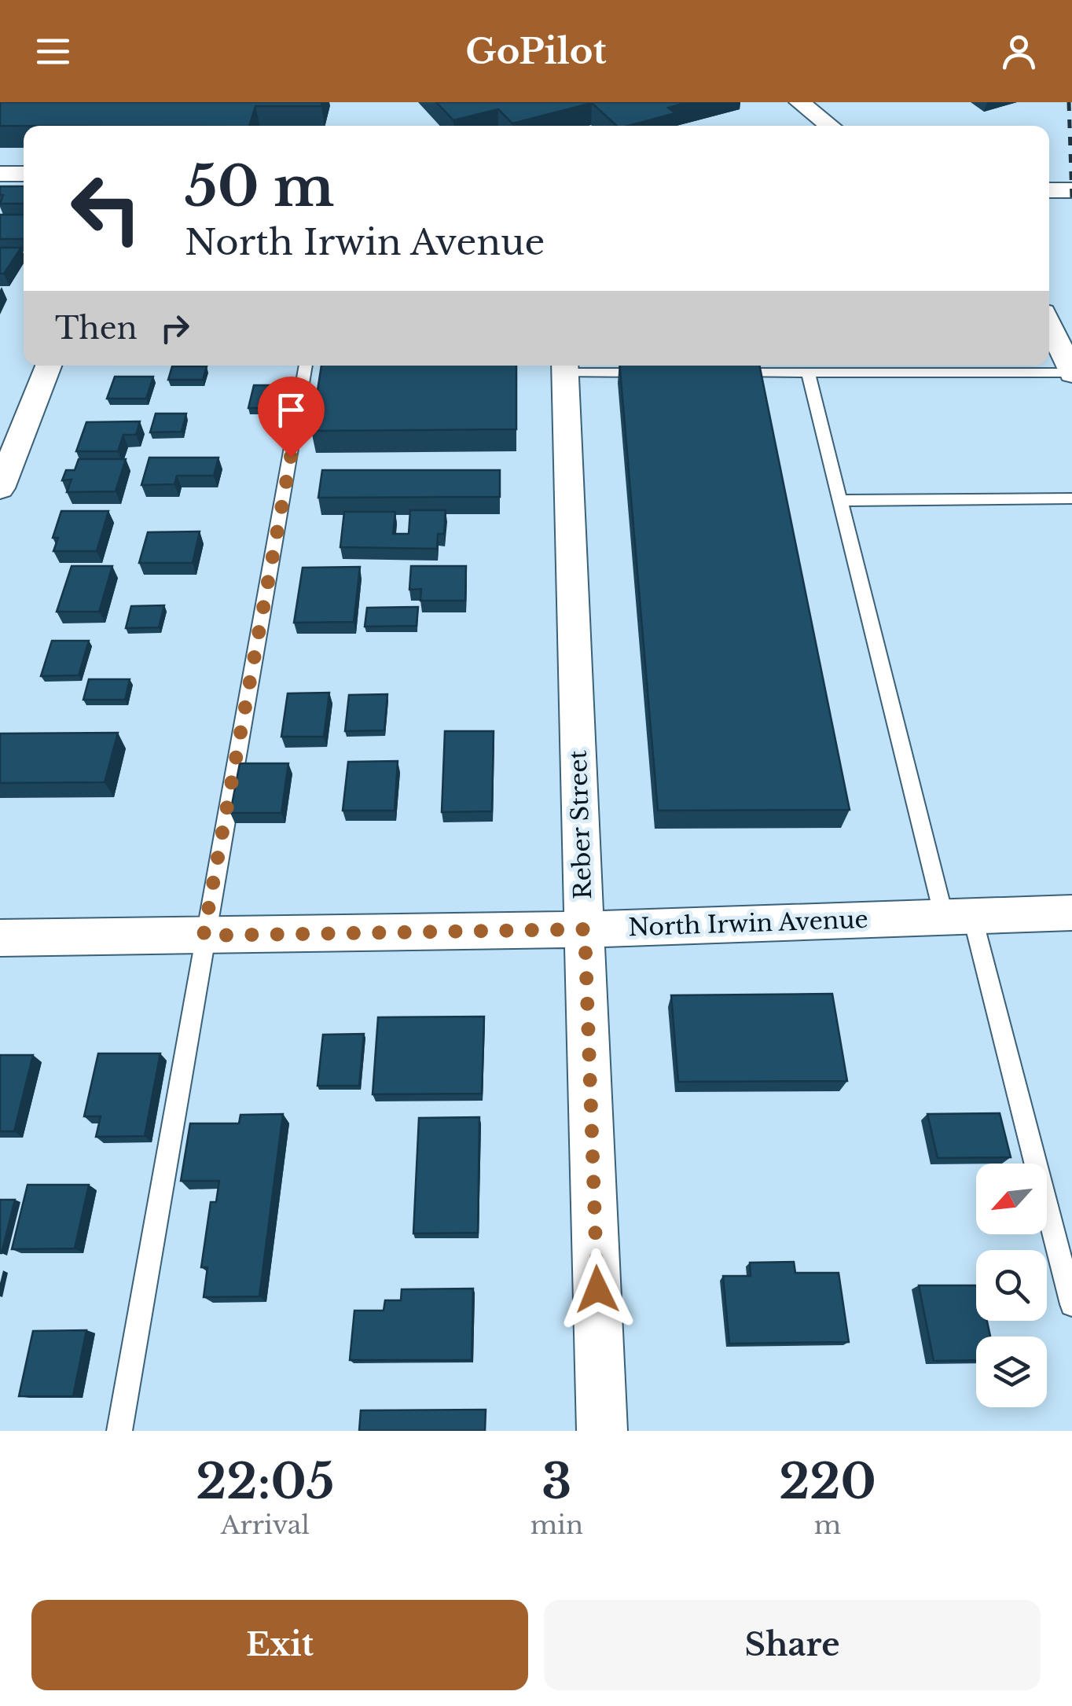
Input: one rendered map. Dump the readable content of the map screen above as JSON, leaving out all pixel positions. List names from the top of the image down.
{
  "streets": {
    "street": ["Reber Street", "North Irwin Avenue"]
  },
  "crossings": [
    ["Reber Street", "North Irwin Avenue"]
  ],
  "north": "bottom left",
  "page": {
    "header": "GoPilot",
    "turn": ["50 m", "North Irwin Avenue"],
    "then": "Then",
    "eta": [
      "22:05",
      "Arrival",
      "3",
      "min",
      "220",
      "m"
    ],
    "buttons": ["Exit", "Share"]
  }
}
